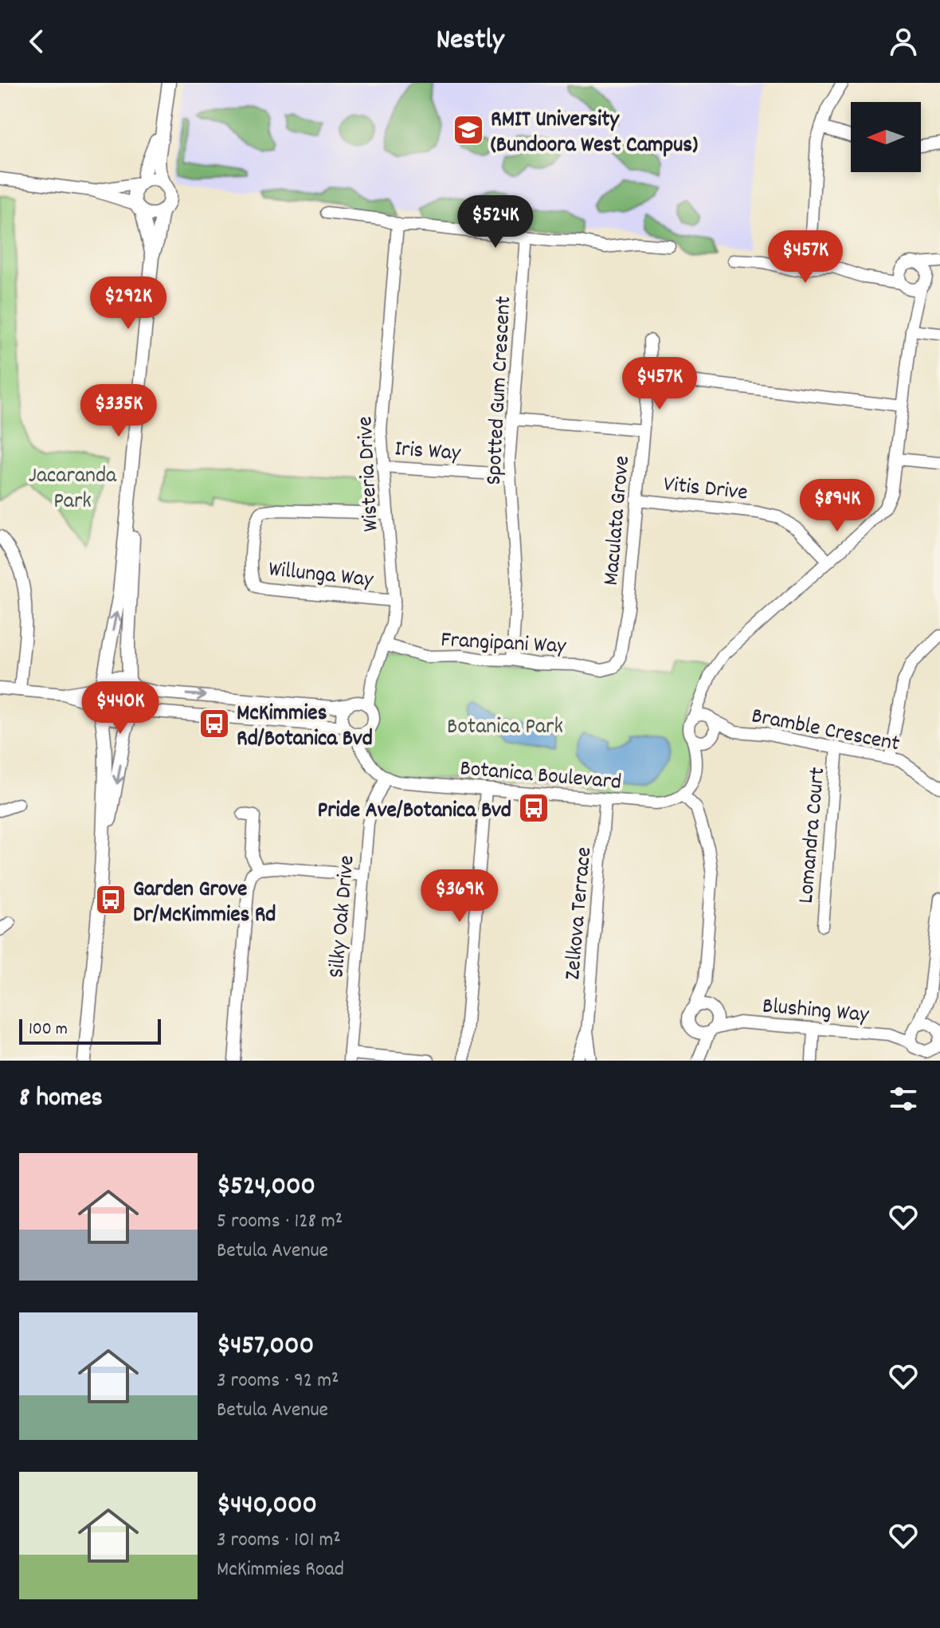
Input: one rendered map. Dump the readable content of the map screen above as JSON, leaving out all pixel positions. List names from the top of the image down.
{
  "streets": {
    "street": [
      "Spotted Gum Crescent",
      "Iris Way",
      "Wisteria Drive",
      "Vitis Drive",
      "Maculata Grove",
      "Willunga Way",
      "Frangipani Way",
      "Bramble Crescent",
      "Botanica Boulevard",
      "Lomandra Court",
      "Zelkova Terrace",
      "Silky Oak Drive",
      "Blushing Way"
    ]
  },
  "crossings": [
    ["Spotted Gum Crescent", "Iris Way"],
    ["Spotted Gum Crescent", "Frangipani Way"],
    ["Iris Way", "Wisteria Drive"],
    ["Wisteria Drive", "Willunga Way"],
    ["Wisteria Drive", "Frangipani Way"],
    ["Vitis Drive", "Maculata Grove"],
    ["Maculata Grove", "Frangipani Way"],
    ["Bramble Crescent", "Lomandra Court"],
    ["Botanica Boulevard", "Zelkova Terrace"],
    ["Botanica Boulevard", "Silky Oak Drive"]
  ],
  "parks": ["Jacaranda Park", "Botanica Park"],
  "places": {
    "school or university": ["RMIT University (Bundoora West Campus)"],
    "bus stop": ["McKimmies Rd/Botanica Bvd", "Pride Ave/Botanica Bvd", "Garden Grove Dr/McKimmies Rd"]
  },
  "scale_bar": "100 m",
  "north": "left",
  "page": {
    "header": "Nestly",
    "price": [
      "$524K",
      "$457K",
      "$292K",
      "$457K",
      "$335K",
      "$894K",
      "$440K",
      "$369K"
    ],
    "scale": "100 m",
    "heading": "8 homes",
    "list": [
      {
        "name": "$524,000",
        "note": "5 rooms · 128 m² · Betula Avenue"
      },
      {
        "name": "$457,000",
        "note": "3 rooms · 92 m² · Betula Avenue"
      },
      {
        "name": "$440,000",
        "note": "3 rooms · 101 m² · McKimmies Road"
      }
    ]
  }
}
